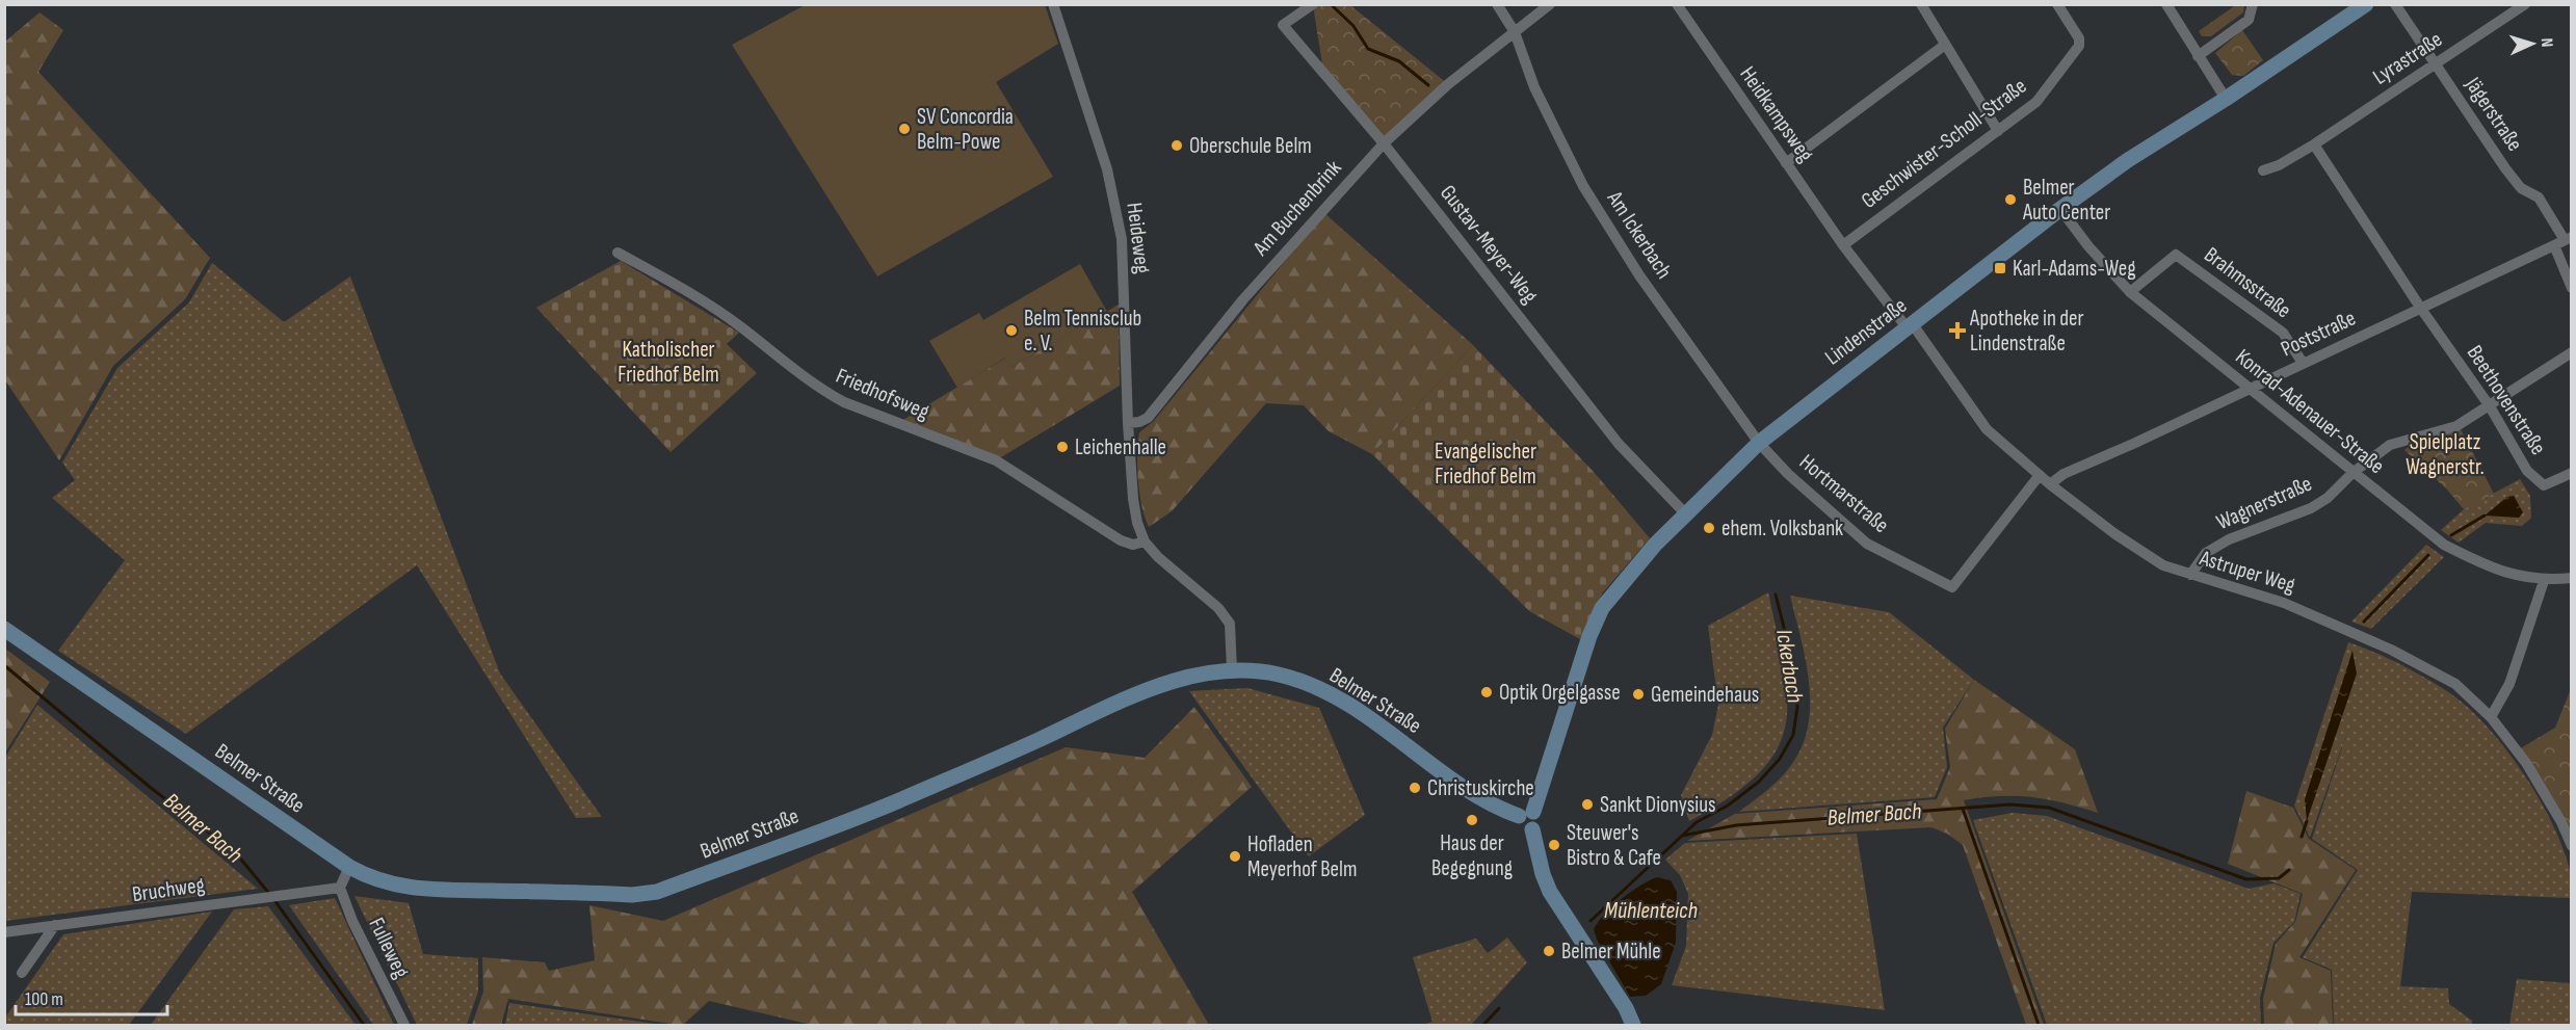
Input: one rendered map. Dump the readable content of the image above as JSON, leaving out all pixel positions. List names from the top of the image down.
{
  "streets": {
    "street": [
      "Lyrastraße",
      "Heidkampsweg",
      "Jägerstraße",
      "Geschwister-Scholl-Straße",
      "Am Buchenbrink",
      "Am Ickerbach",
      "Heideweg",
      "Gustav-Meyer-Weg",
      "Brahmsstraße",
      "Lindenstraße",
      "Poststraße",
      "Friedhofsweg",
      "Beethovenstraße",
      "Konrad-Adenauer-Straße",
      "Hortmarstraße",
      "Wagnerstraße",
      "Astruper Weg",
      "Belmer Straße",
      "Bruchweg",
      "Fulleweg"
    ]
  },
  "crossings": [
    ["Lyrastraße", "Jägerstraße"],
    ["Heidkampsweg", "Geschwister-Scholl-Straße"],
    ["Heidkampsweg", "Lindenstraße"],
    ["Heidkampsweg", "Astruper Weg"],
    ["Jägerstraße", "Poststraße"],
    ["Am Buchenbrink", "Am Ickerbach"],
    ["Am Buchenbrink", "Heideweg"],
    ["Am Buchenbrink", "Gustav-Meyer-Weg"],
    ["Am Ickerbach", "Lindenstraße"],
    ["Am Ickerbach", "Hortmarstraße"],
    ["Heideweg", "Friedhofsweg"],
    ["Heideweg", "Belmer Straße"],
    ["Gustav-Meyer-Weg", "Lindenstraße"],
    ["Brahmsstraße", "Poststraße"],
    ["Brahmsstraße", "Konrad-Adenauer-Straße"],
    ["Lindenstraße", "Konrad-Adenauer-Straße"],
    ["Lindenstraße", "Hortmarstraße"],
    ["Lindenstraße", "Astruper Weg"],
    ["Lindenstraße", "Belmer Straße"],
    ["Poststraße", "Beethovenstraße"],
    ["Poststraße", "Konrad-Adenauer-Straße"],
    ["Poststraße", "Astruper Weg"],
    ["Beethovenstraße", "Wagnerstraße"],
    ["Konrad-Adenauer-Straße", "Wagnerstraße"],
    ["Hortmarstraße", "Astruper Weg"],
    ["Wagnerstraße", "Astruper Weg"],
    ["Bruchweg", "Fulleweg"]
  ],
  "water": ["Ickerbach", "Belmer Bach", "Mühlenteich"],
  "parks": ["Katholischer Friedhof Belm", "Spielplatz Wagnerstr.", "Evangelischer Friedhof Belm"],
  "places": {
    "other": [
      "SV Concordia Belm-Powe",
      "Oberschule Belm",
      "Belmer Auto Center",
      "Belm Tennisclub e. V.",
      "Leichenhalle",
      "ehem. Volksbank",
      "Optik Orgelgasse",
      "Gemeindehaus",
      "Christuskirche",
      "Sankt Dionysius",
      "Haus der Begegnung",
      "Steuwer's Bistro & Cafe",
      "Hofladen Meyerhof Belm",
      "Belmer Mühle"
    ],
    "transit": ["Karl-Adams-Weg"],
    "health": ["Apotheke in der Lindenstraße"]
  },
  "scale_bar": "100 m",
  "north": "right"
}
